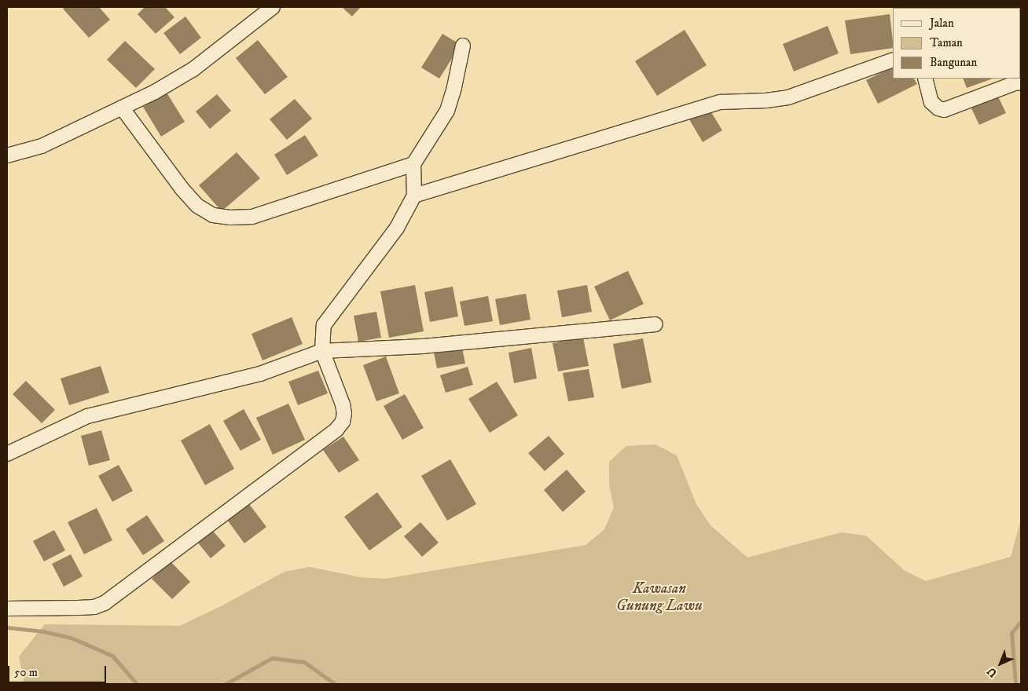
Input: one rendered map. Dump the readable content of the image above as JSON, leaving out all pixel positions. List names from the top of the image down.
{
  "parks": ["Kawasan Gunung Lawu"],
  "legend": ["Jalan", "Taman", "Bangunan"],
  "scale_bar": "50 m",
  "north": "bottom left"
}
